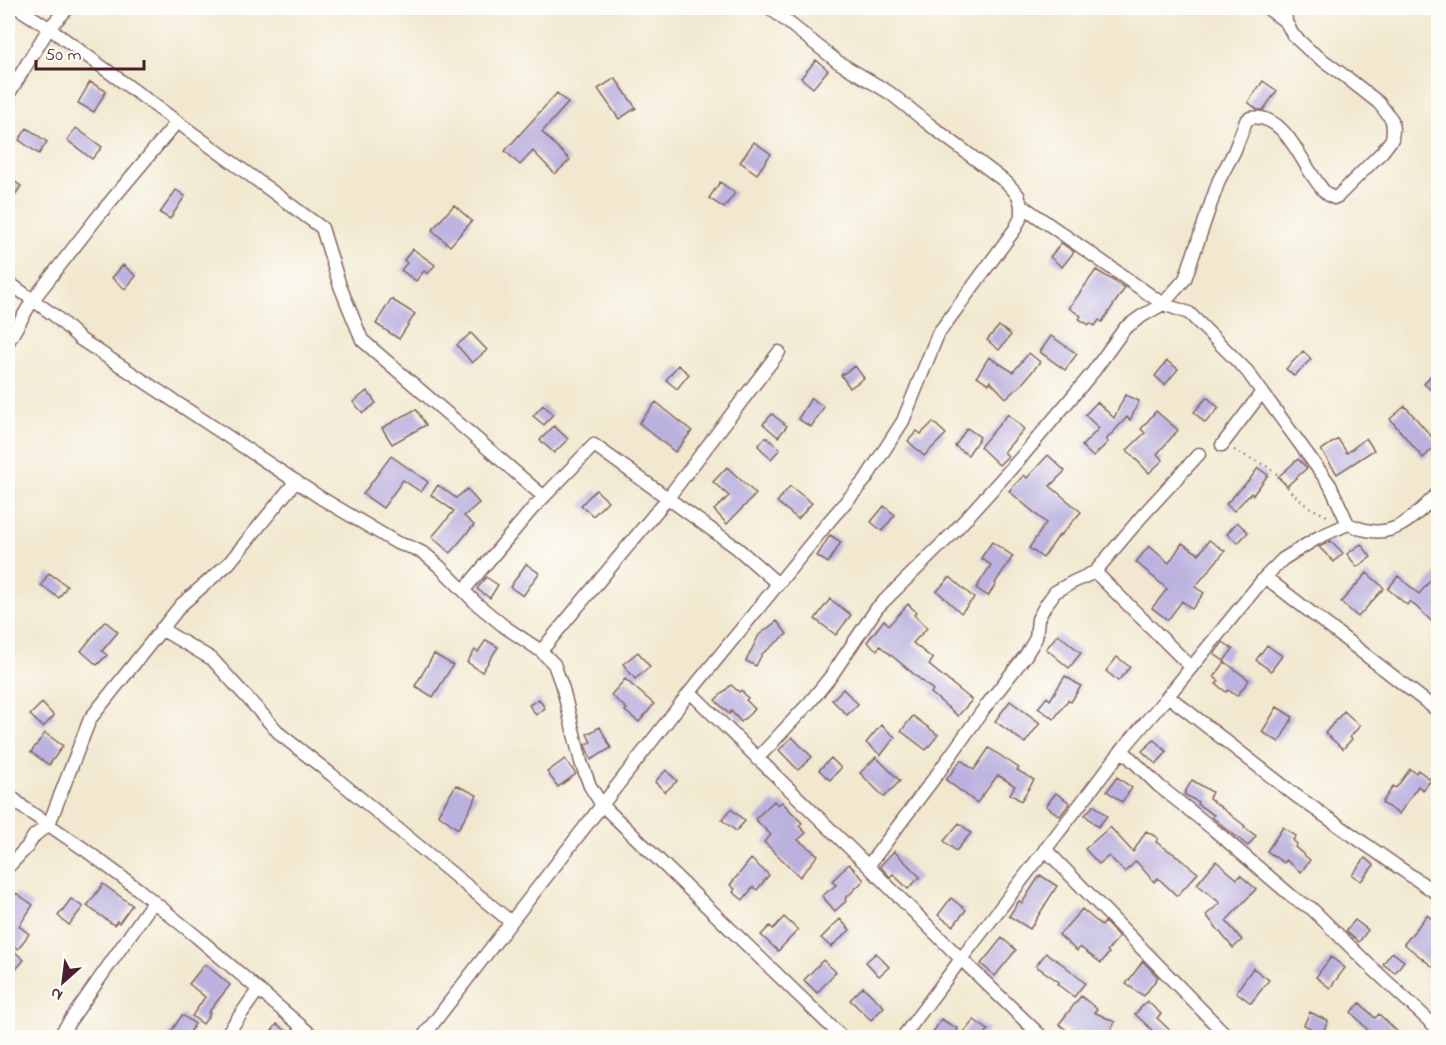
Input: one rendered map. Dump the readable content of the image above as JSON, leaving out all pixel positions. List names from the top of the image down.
{
  "scale_bar": "50 m",
  "north": "bottom left"
}
